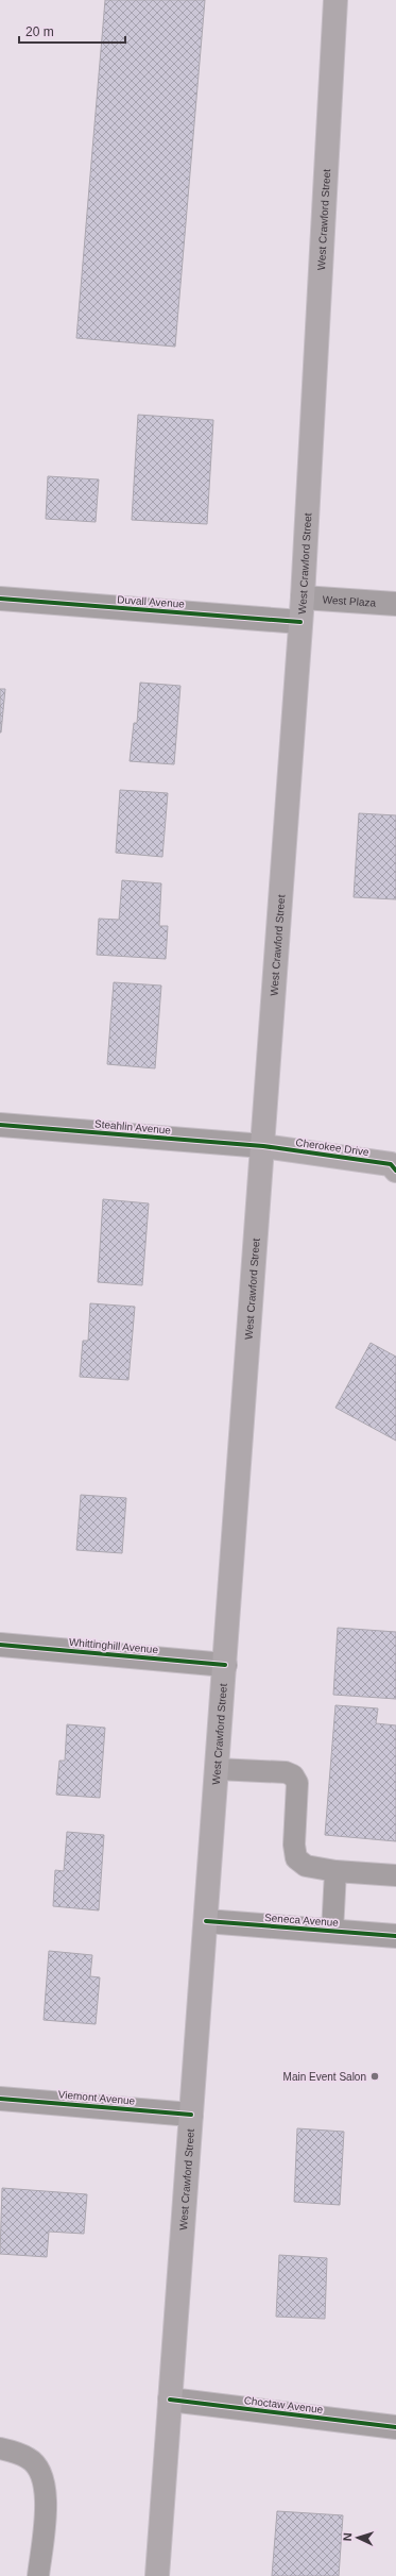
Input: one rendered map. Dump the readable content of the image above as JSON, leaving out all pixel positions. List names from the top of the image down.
{
  "streets": {
    "main road": ["West Crawford Street", "Cherokee Drive"],
    "street": [
      "West Plaza",
      "Duvall Avenue",
      "Steahlin Avenue",
      "Whittinghill Avenue",
      "Seneca Avenue",
      "Viemont Avenue",
      "Choctaw Avenue"
    ]
  },
  "crossings": [
    ["West Crawford Street", "West Plaza"],
    ["West Crawford Street", "Duvall Avenue"],
    ["West Crawford Street", "Steahlin Avenue"],
    ["West Crawford Street", "Cherokee Drive"],
    ["West Crawford Street", "Whittinghill Avenue"],
    ["West Crawford Street", "Seneca Avenue"],
    ["West Crawford Street", "Viemont Avenue"],
    ["West Crawford Street", "Choctaw Avenue"],
    ["Steahlin Avenue", "Cherokee Drive"]
  ],
  "places": ["Main Event Salon"],
  "scale_bar": "20 m",
  "north": "left"
}
